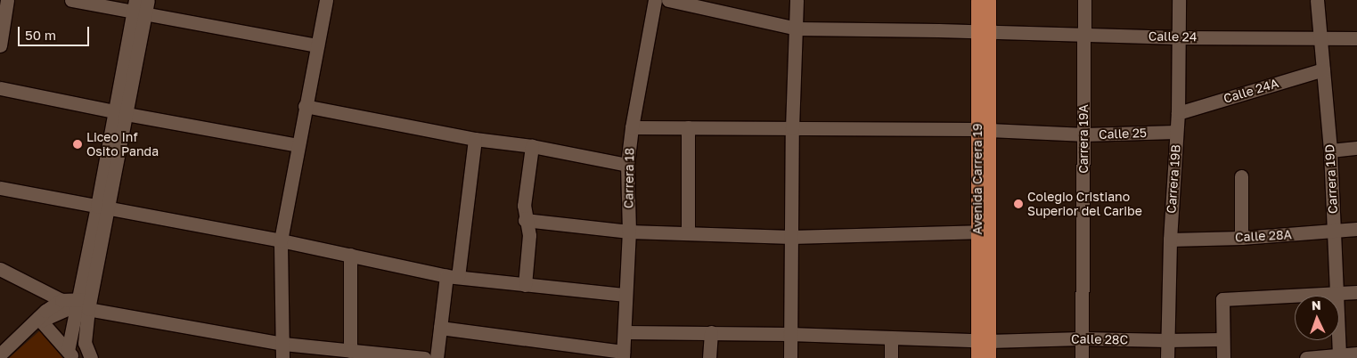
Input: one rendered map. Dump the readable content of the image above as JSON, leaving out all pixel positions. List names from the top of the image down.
{
  "streets": {
    "main road": ["Avenida Carrera 19"],
    "street": [
      "Calle 24",
      "Calle 24A",
      "Calle 25",
      "Carrera 19A",
      "Carrera 18",
      "Carrera 19B",
      "Carrera 19D",
      "Calle 28A",
      "Calle 28C"
    ]
  },
  "crossings": [
    ["Calle 24", "Carrera 19A"],
    ["Calle 24", "Avenida Carrera 19"],
    ["Calle 24", "Carrera 19B"],
    ["Calle 24", "Carrera 19D"],
    ["Calle 24A", "Carrera 19B"],
    ["Calle 24A", "Carrera 19D"],
    ["Calle 25", "Carrera 19A"],
    ["Calle 25", "Carrera 18"],
    ["Calle 25", "Avenida Carrera 19"],
    ["Calle 25", "Carrera 19B"],
    ["Carrera 19A", "Calle 28C"],
    ["Carrera 18", "Calle 28C"],
    ["Avenida Carrera 19", "Calle 28C"],
    ["Carrera 19B", "Calle 28A"],
    ["Carrera 19B", "Calle 28C"],
    ["Carrera 19D", "Calle 28A"]
  ],
  "places": ["Liceo Inf Osito Panda", "Colegio Cristiano Superior del Caribe"],
  "scale_bar": "50 m",
  "north": "top"
}
